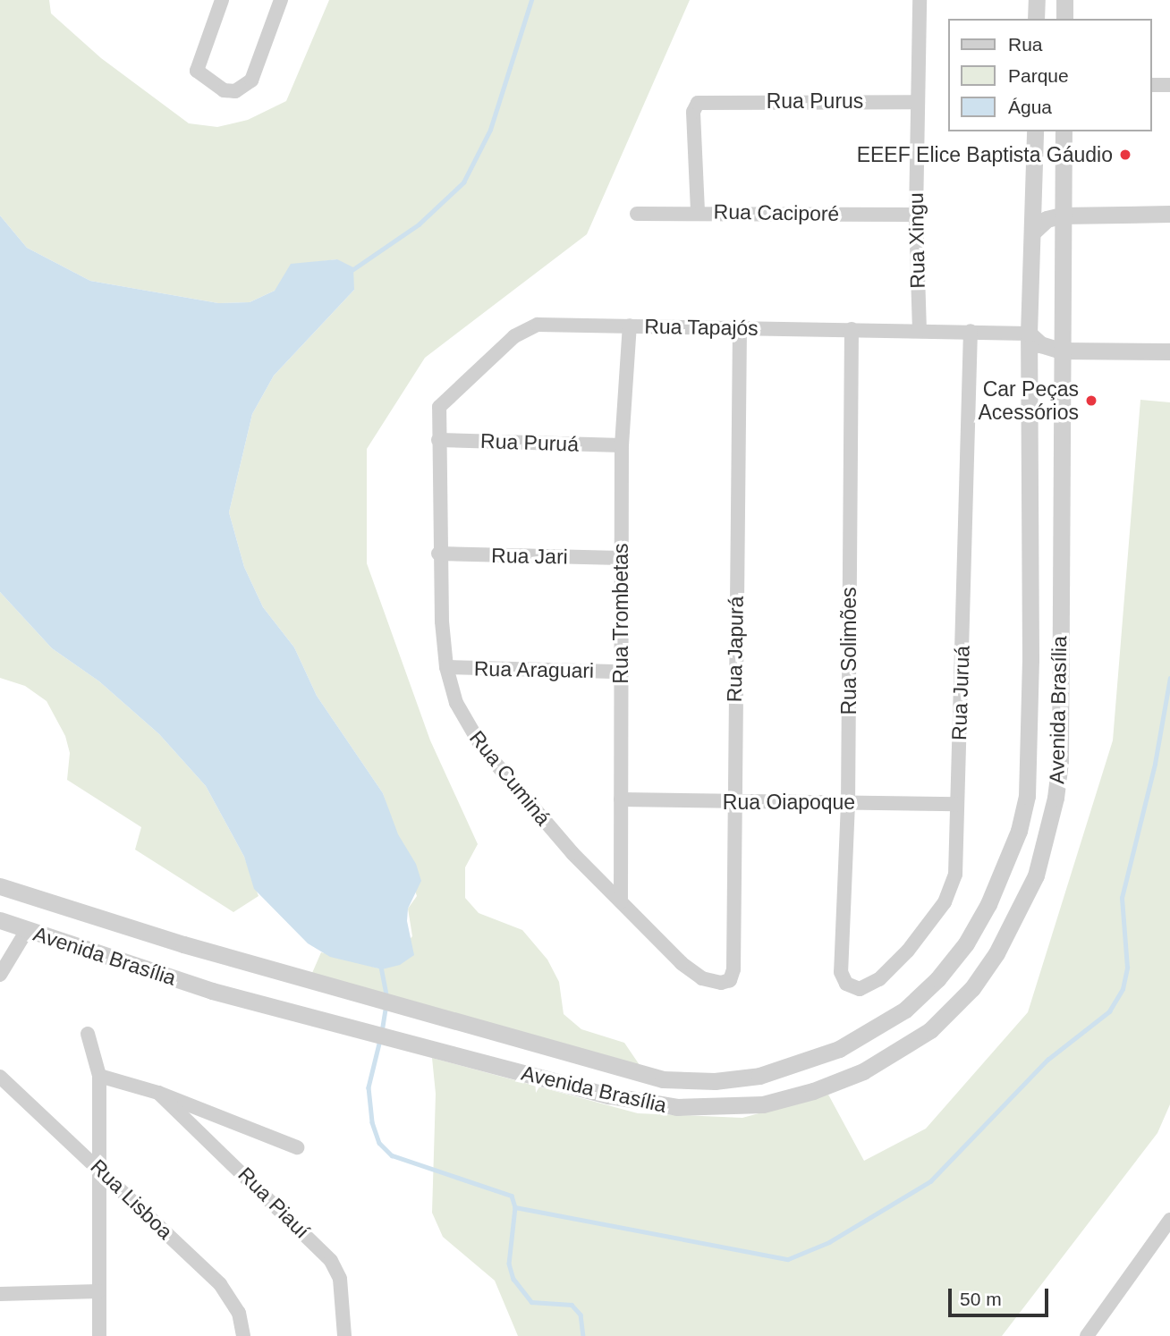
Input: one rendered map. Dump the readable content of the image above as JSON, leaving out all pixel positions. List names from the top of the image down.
{
  "streets": {
    "street": [
      "Rua Purus",
      "Rua Caciporé",
      "Rua Xingu",
      "Rua Tapajós",
      "Rua Puruá",
      "Rua Jari",
      "Rua Trombetas",
      "Rua Japurá",
      "Rua Solimões",
      "Rua Araguari",
      "Rua Juruá",
      "Avenida Brasília",
      "Rua Cuminá",
      "Rua Oiapoque",
      "Rua Lisboa",
      "Rua Piauí"
    ]
  },
  "crossings": [
    ["Rua Purus", "Rua Caciporé"],
    ["Rua Purus", "Rua Xingu"],
    ["Rua Caciporé", "Rua Xingu"],
    ["Rua Xingu", "Rua Tapajós"],
    ["Rua Tapajós", "Rua Puruá"],
    ["Rua Tapajós", "Rua Trombetas"],
    ["Rua Tapajós", "Rua Japurá"],
    ["Rua Tapajós", "Rua Solimões"],
    ["Rua Tapajós", "Rua Juruá"],
    ["Rua Tapajós", "Avenida Brasília"],
    ["Rua Tapajós", "Rua Cuminá"],
    ["Rua Puruá", "Rua Trombetas"],
    ["Rua Puruá", "Rua Cuminá"],
    ["Rua Jari", "Rua Trombetas"],
    ["Rua Jari", "Rua Cuminá"],
    ["Rua Trombetas", "Rua Araguari"],
    ["Rua Trombetas", "Rua Cuminá"],
    ["Rua Trombetas", "Rua Oiapoque"],
    ["Rua Japurá", "Rua Cuminá"],
    ["Rua Japurá", "Rua Oiapoque"],
    ["Rua Solimões", "Rua Juruá"],
    ["Rua Solimões", "Rua Oiapoque"],
    ["Rua Araguari", "Rua Cuminá"],
    ["Rua Juruá", "Rua Oiapoque"]
  ],
  "places": ["EEEF Elice Baptista Gáudio", "Car Peças Acessórios"],
  "legend": ["Rua", "Parque", "Água"],
  "scale_bar": "50 m"
}
